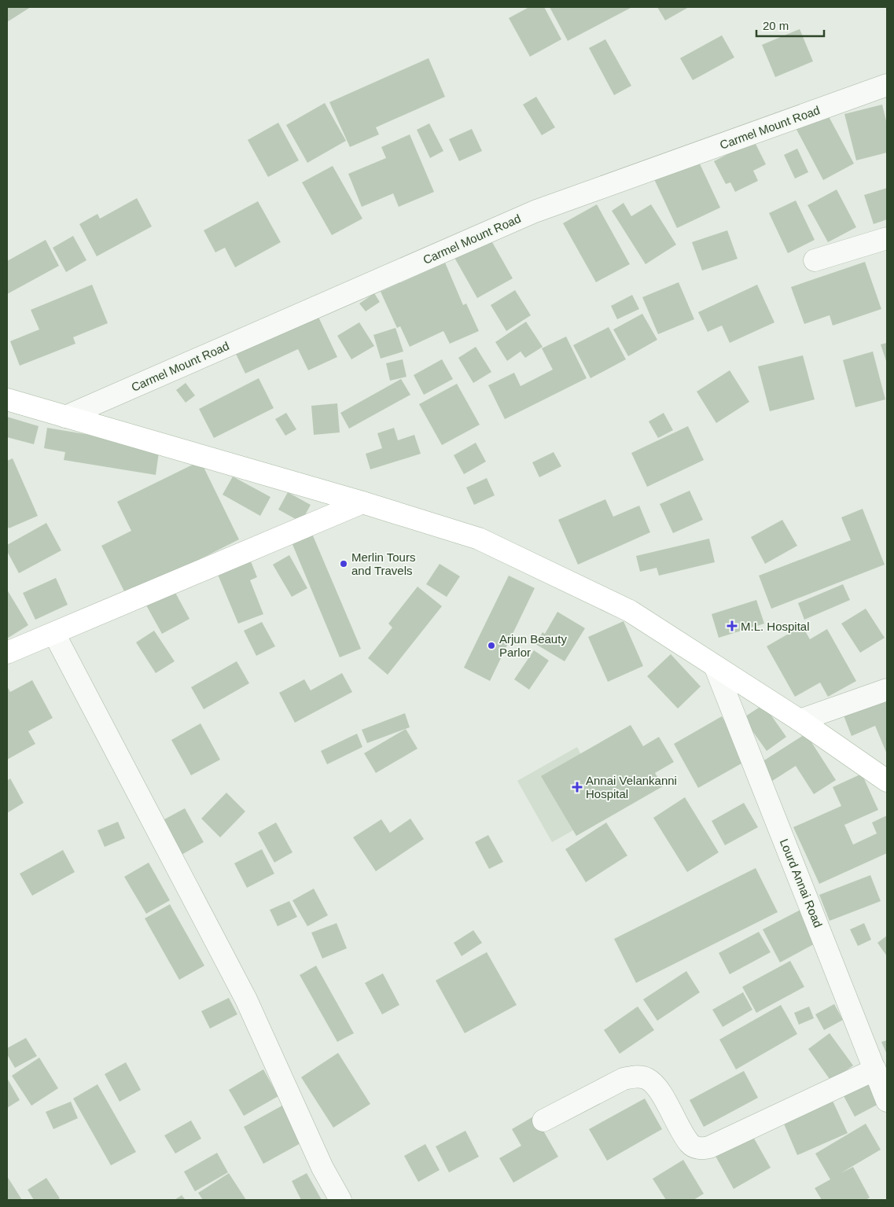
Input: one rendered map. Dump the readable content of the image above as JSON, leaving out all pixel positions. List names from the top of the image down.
{
  "streets": {
    "street": ["Carmel Mount Road", "Lourd Annai Road"]
  },
  "places": {
    "other": ["Merlin Tours and Travels", "Arjun Beauty Parlor"],
    "health": ["M.L. Hospital", "Annai Velankanni Hospital"]
  },
  "scale_bar": "20 m"
}
